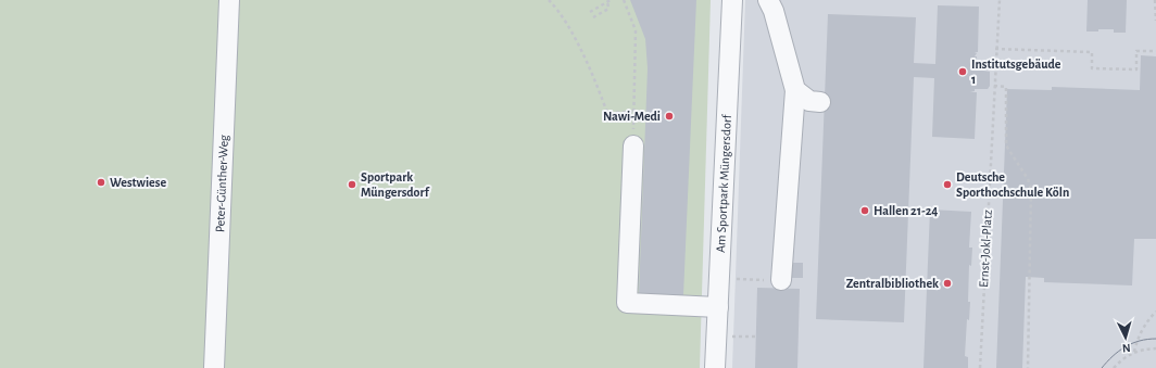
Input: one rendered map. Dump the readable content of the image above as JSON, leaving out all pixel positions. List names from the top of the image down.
{
  "streets": {
    "street": ["Peter-Günther-Weg", "Am Sportpark Müngersdorf"],
    "path": ["Ernst-Jokl-Platz"]
  },
  "places": [
    "Institutsgebäude 1",
    "Nawi-Medi",
    "Westwiese",
    "Sportpark Müngersdorf",
    "Deutsche Sporthochschule Köln",
    "Hallen 21-24",
    "Zentralbibliothek"
  ],
  "north": "bottom"
}
